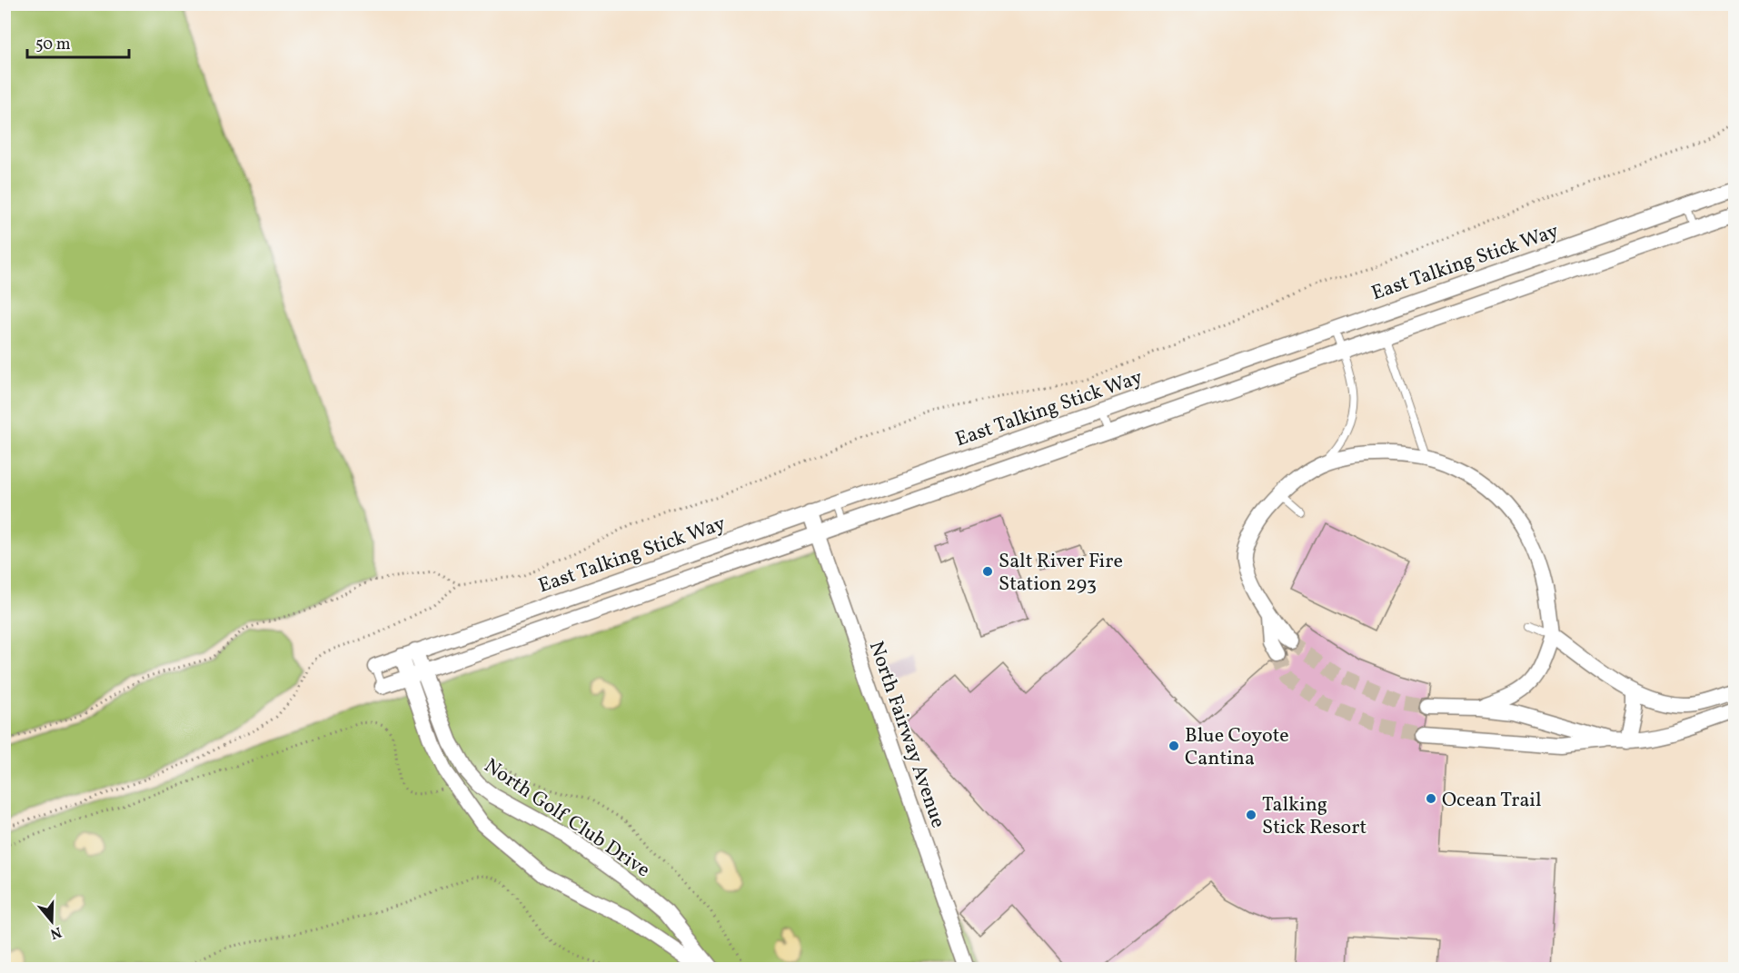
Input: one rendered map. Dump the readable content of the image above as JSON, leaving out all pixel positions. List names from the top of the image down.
{
  "streets": {
    "street": ["East Talking Stick Way", "North Fairway Avenue", "North Golf Club Drive"]
  },
  "crossings": [
    ["East Talking Stick Way", "North Fairway Avenue"],
    ["East Talking Stick Way", "North Golf Club Drive"]
  ],
  "places": [
    "Salt River Fire Station 293",
    "Blue Coyote Cantina",
    "Ocean Trail",
    "Talking Stick Resort"
  ],
  "scale_bar": "50 m",
  "north": "bottom"
}
